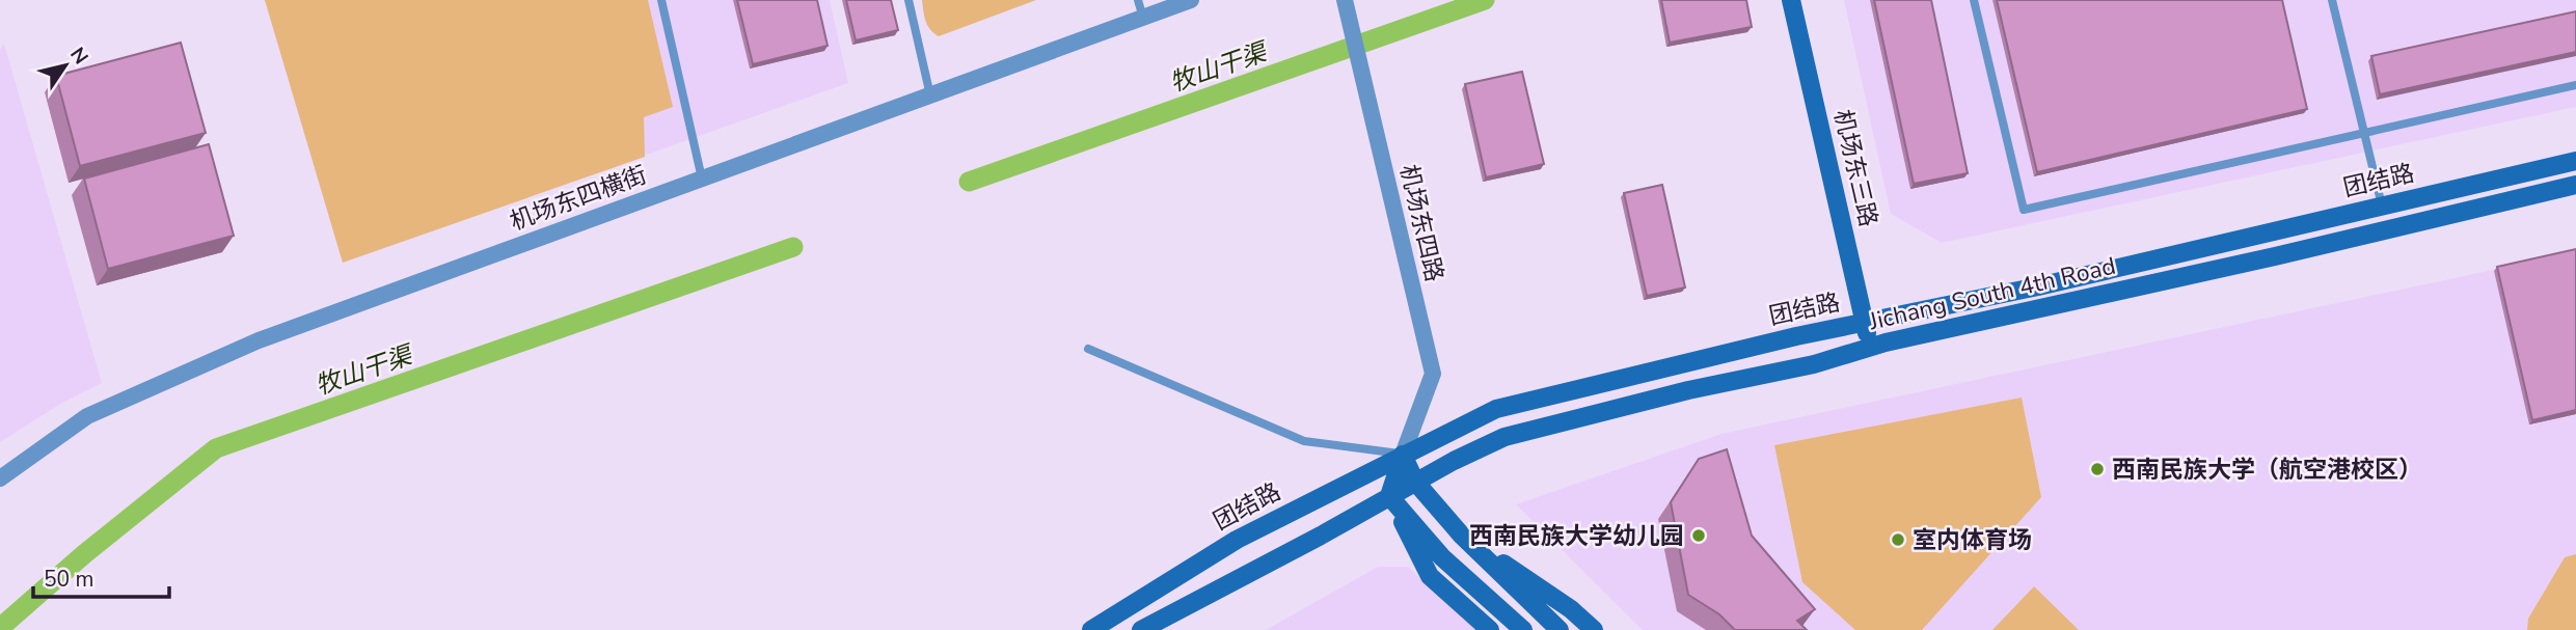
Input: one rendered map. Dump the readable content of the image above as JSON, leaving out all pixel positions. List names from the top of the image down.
{
  "streets": {
    "main road": ["机场东三路", "团结路", "Jichang South 4th Road"],
    "street": ["机场东四横街", "机场东四路"]
  },
  "crossings": [
    ["机场东三路", "团结路"],
    ["机场东三路", "Jichang South 4th Road"],
    ["团结路", "机场东四路"]
  ],
  "water": ["牧山干渠"],
  "places": ["西南民族大学（航空港校区）", "西南民族大学幼儿园", "室内体育场"],
  "scale_bar": "50 m",
  "north": "top right"
}
